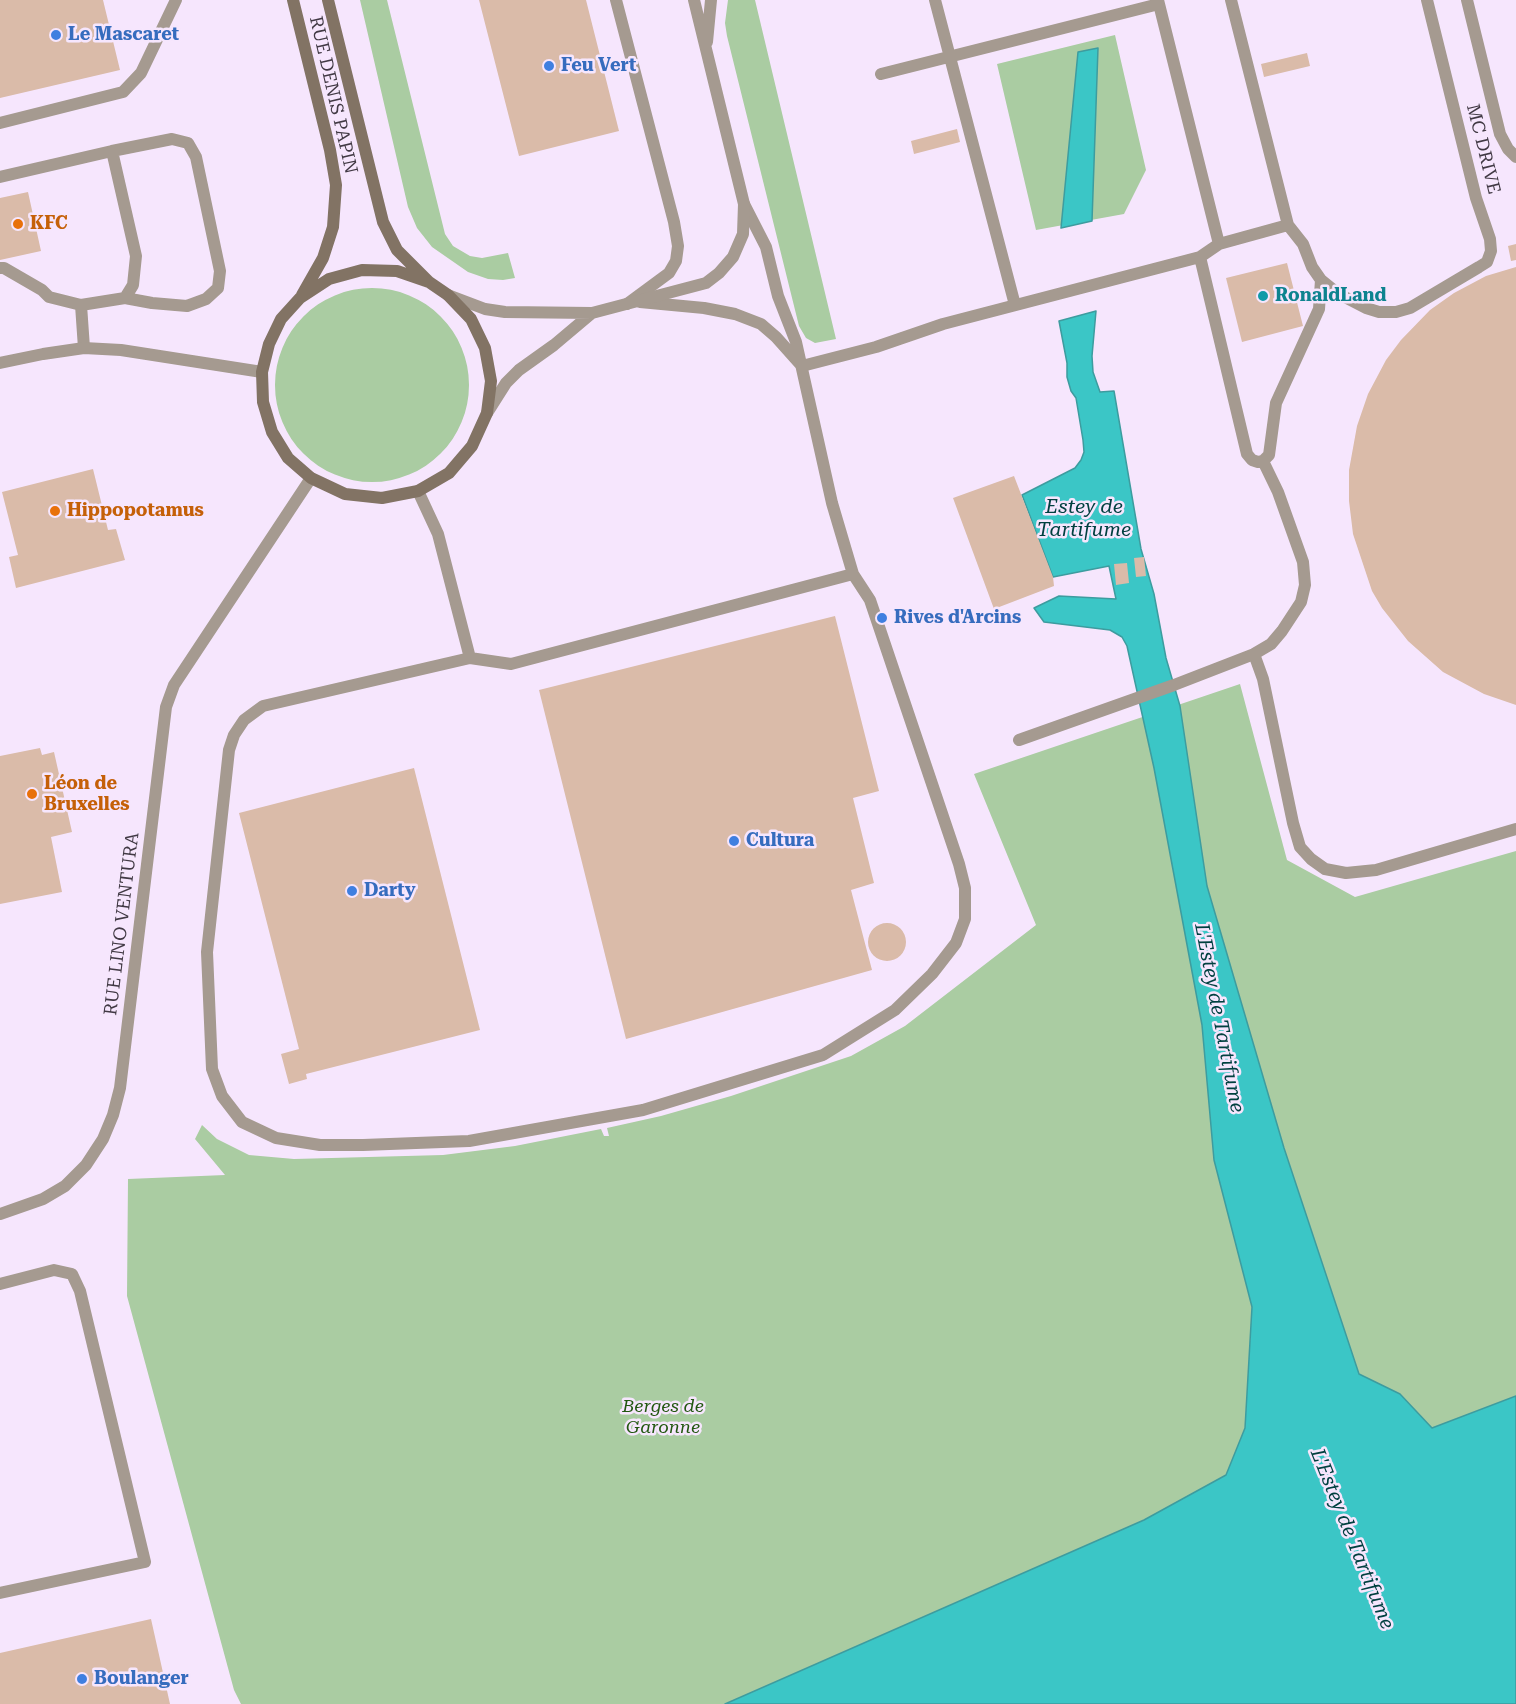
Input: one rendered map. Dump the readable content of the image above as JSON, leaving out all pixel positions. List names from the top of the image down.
{
  "streets": {
    "street": ["RUE DENIS PAPIN", "MC DRIVE", "RUE LINO VENTURA"]
  },
  "water": ["Estey de Tartifume", "L'Estey de Tartifume"],
  "parks": ["Berges de Garonne"],
  "places": [
    "Le Mascaret",
    "Feu Vert",
    "KFC",
    "RonaldLand",
    "Hippopotamus",
    "Rives d'Arcins",
    "Léon de Bruxelles",
    "Cultura",
    "Darty",
    "Boulanger"
  ]
}
